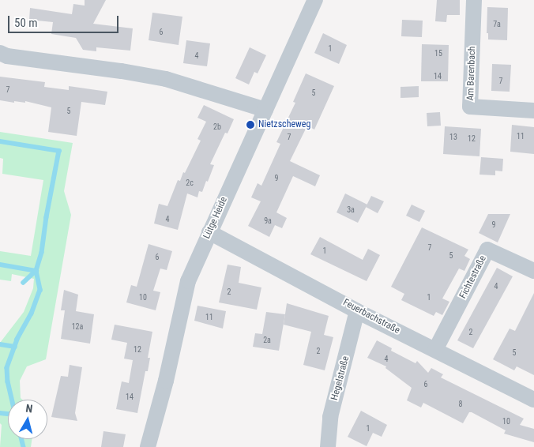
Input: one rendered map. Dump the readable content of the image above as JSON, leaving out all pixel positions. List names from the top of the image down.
{
  "streets": {
    "street": [
      "Am Barenbach",
      "Lütge Heide",
      "Fichtestraße",
      "Feuerbachstraße",
      "Hegelstraße"
    ]
  },
  "crossings": [
    ["Lütge Heide", "Feuerbachstraße"],
    ["Fichtestraße", "Feuerbachstraße"],
    ["Feuerbachstraße", "Hegelstraße"]
  ],
  "places": ["Nietzscheweg"],
  "house_numbers": [
    "7a",
    "6",
    "1",
    "15",
    "4",
    "14",
    "7",
    "7",
    "5",
    "5",
    "2b",
    "11",
    "7",
    "13",
    "12",
    "9",
    "2c",
    "3a",
    "4",
    "9a",
    "9",
    "7",
    "1",
    "5",
    "6",
    "4",
    "2",
    "10",
    "1",
    "11",
    "12a",
    "2",
    "2a",
    "12",
    "2",
    "5",
    "4",
    "6",
    "14",
    "8",
    "10",
    "1"
  ],
  "scale_bar": "50 m",
  "north": "top"
}
